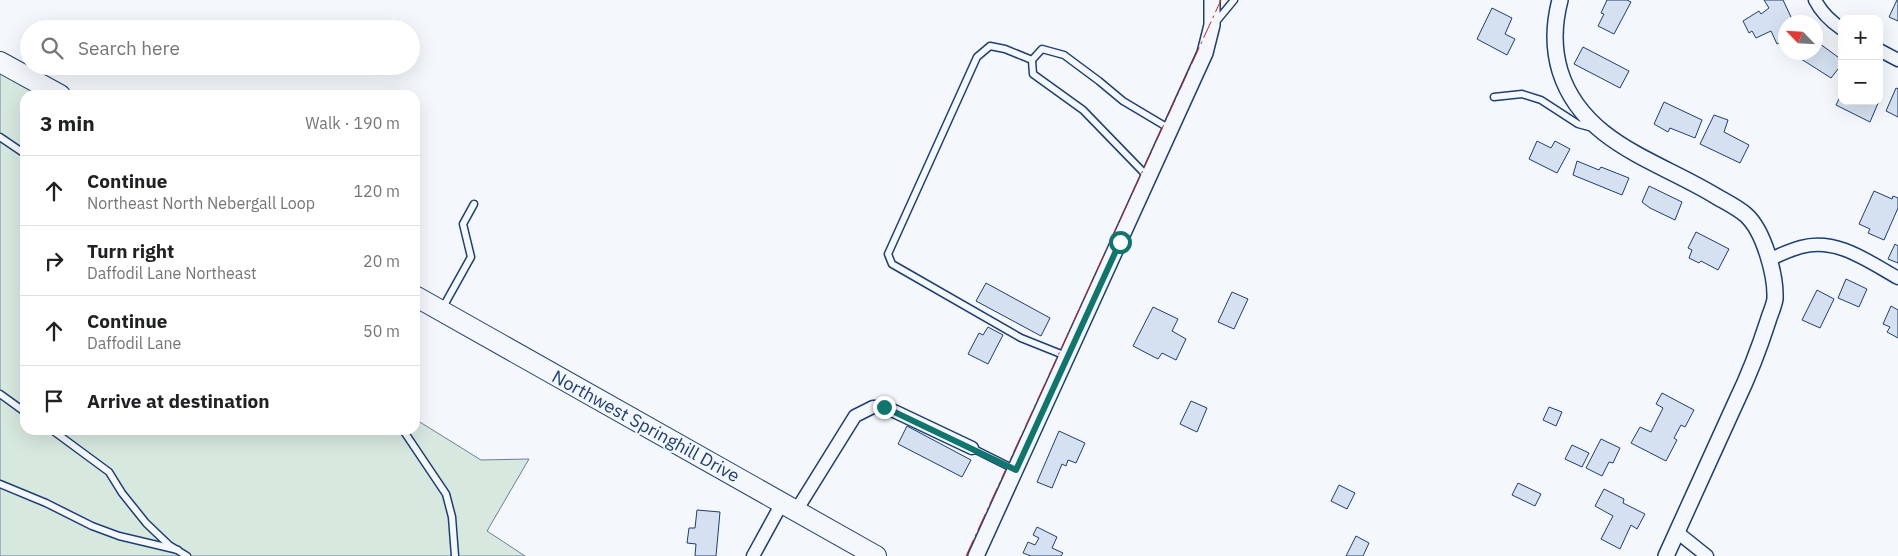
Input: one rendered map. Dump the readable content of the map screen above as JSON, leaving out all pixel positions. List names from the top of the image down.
{
  "streets": {
    "main road": ["Northwest Springhill Drive"]
  },
  "north": "top left",
  "page": {
    "map_buttons": ["+", "−"],
    "search": "Search here",
    "heading": ["3 min", "Walk · 190 m"],
    "list": [
      ["Continue", "Northeast North Nebergall Loop", "120 m"],
      ["Turn right", "Daffodil Lane Northeast", "20 m"],
      ["Continue", "Daffodil Lane", "50 m"],
      "Arrive at destination"
    ]
  }
}
